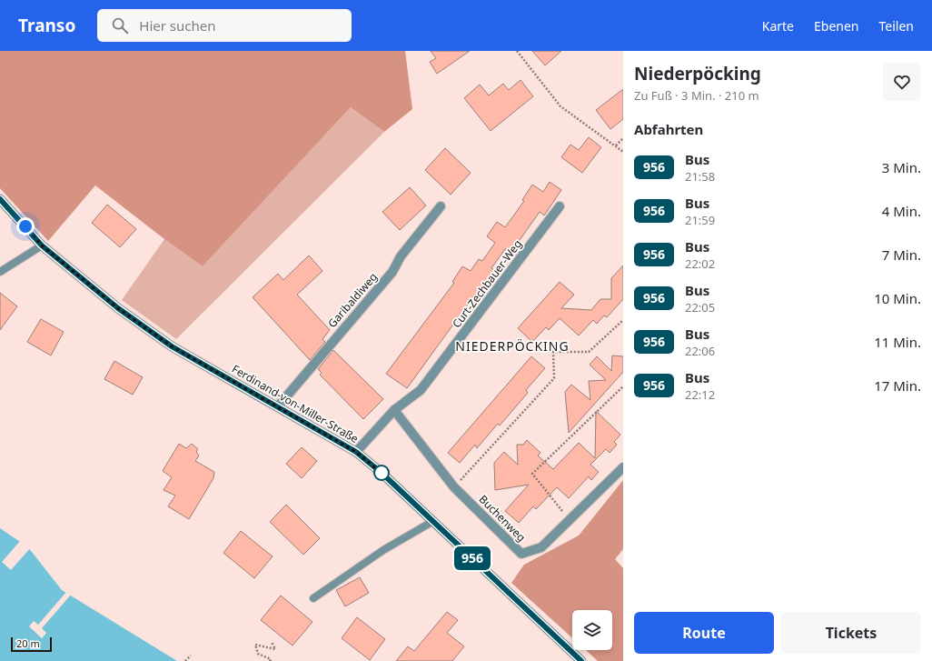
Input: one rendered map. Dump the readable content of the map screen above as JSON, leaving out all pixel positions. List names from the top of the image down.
{
  "streets": {
    "main road": ["Ferdinand-von-Miller-Straße"],
    "street": ["Curt-Zechbauer-Weg", "Garibaldiweg", "Buchenweg"]
  },
  "crossings": [
    ["Curt-Zechbauer-Weg", "Ferdinand-von-Miller-Straße"],
    ["Curt-Zechbauer-Weg", "Buchenweg"],
    ["Garibaldiweg", "Ferdinand-von-Miller-Straße"]
  ],
  "districts": ["NIEDERPÖCKING"],
  "lines": ["bus line 956"],
  "scale_bar": "20 m",
  "page": {
    "header": "Transo",
    "search": "Hier suchen",
    "nav": ["Karte", "Ebenen", "Teilen"],
    "on_map": "956",
    "heading": [
      ["Niederpöcking", "Zu Fuß · 3 Min. · 210 m"],
      "Abfahrten"
    ],
    "list": [
      {
        "mark": "956",
        "name": "Bus",
        "note": "21:58",
        "value": "3 Min."
      },
      {
        "mark": "956",
        "name": "Bus",
        "note": "21:59",
        "value": "4 Min."
      },
      {
        "mark": "956",
        "name": "Bus",
        "note": "22:02",
        "value": "7 Min."
      },
      {
        "mark": "956",
        "name": "Bus",
        "note": "22:05",
        "value": "10 Min."
      },
      {
        "mark": "956",
        "name": "Bus",
        "note": "22:06",
        "value": "11 Min."
      },
      {
        "mark": "956",
        "name": "Bus",
        "note": "22:12",
        "value": "17 Min."
      }
    ],
    "buttons": ["Route", "Tickets"],
    "scale": "20 m"
  }
}
